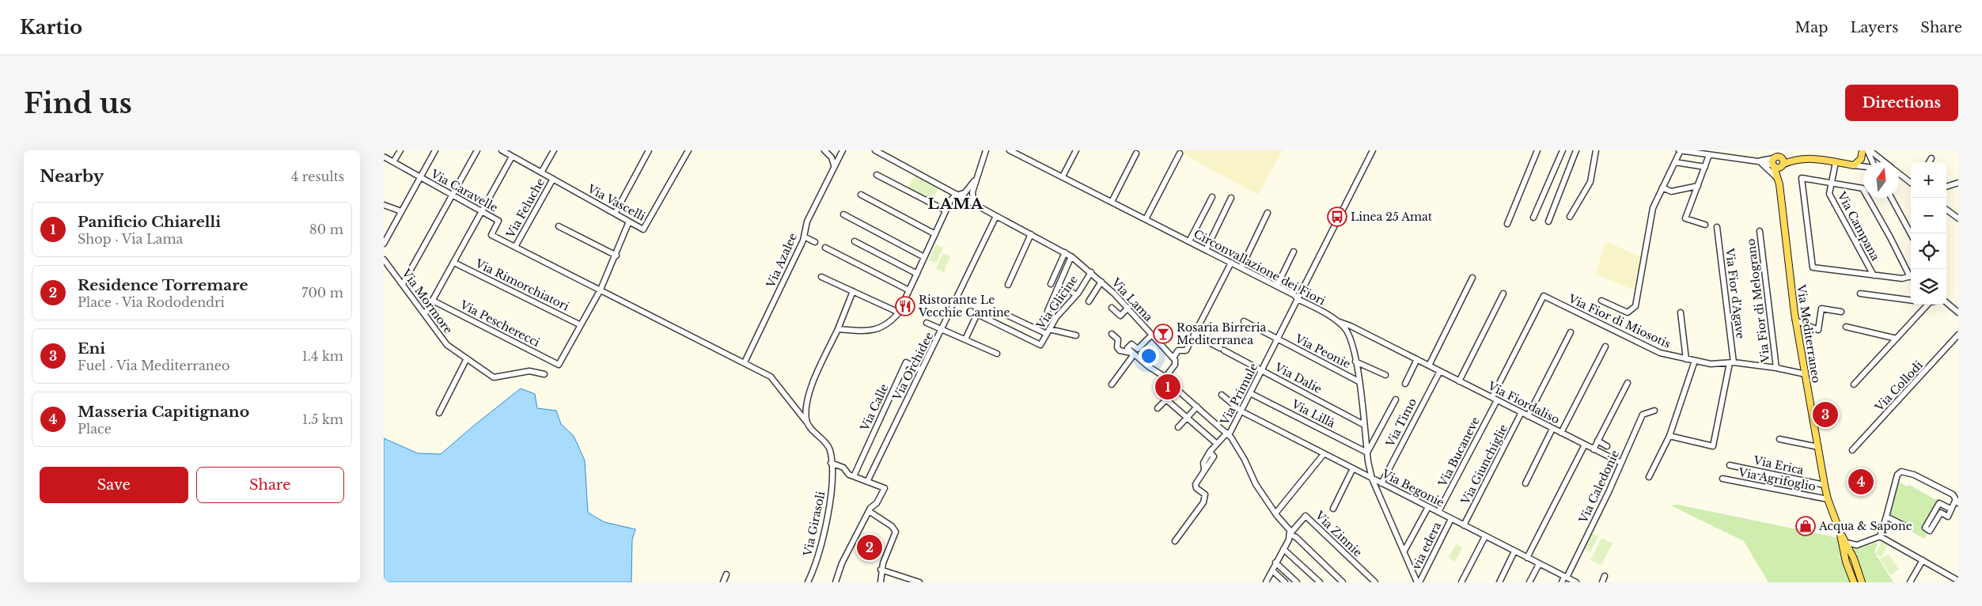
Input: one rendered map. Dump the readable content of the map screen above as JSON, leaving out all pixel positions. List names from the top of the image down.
{
  "streets": {
    "main road": ["Via Mediterraneo"],
    "street": [
      "Via Caravelle",
      "Via Vascelli",
      "Via Feluche",
      "Via Campana",
      "Via Azalee",
      "Circonvallazione dei Fiori",
      "Via Rimorchiatori",
      "Via Fior d'Agave",
      "Via Lama",
      "Via Fior di Melograno",
      "Via Mormore",
      "Via Glicine",
      "Via Fior di Miosotis",
      "Via Pescherecci",
      "Via Peonie",
      "Via Orchidee",
      "Via Dalie",
      "Via Collodi",
      "Via Primule",
      "Via Fiordaliso",
      "Via Calle",
      "Via Lillà",
      "Via Timo",
      "Via Bucaneve",
      "Via Giunchiglie",
      "Via Erica",
      "Via Agrifoglio",
      "Via Caledonie",
      "Via Begonie",
      "Via Girasoli",
      "Via Zinnie",
      "via edera"
    ]
  },
  "crossings": [
    ["Via Caravelle", "Via Feluche"],
    ["Via Caravelle", "Via Azalee"],
    ["Via Caravelle", "Via Girasoli"],
    ["Via Vascelli", "Via Feluche"],
    ["Via Azalee", "Via Girasoli"],
    ["Circonvallazione dei Fiori", "Via Peonie"],
    ["Circonvallazione dei Fiori", "Via Dalie"],
    ["Circonvallazione dei Fiori", "Via Primule"],
    ["Circonvallazione dei Fiori", "Via Fiordaliso"],
    ["Circonvallazione dei Fiori", "Via Lillà"],
    ["Circonvallazione dei Fiori", "Via Begonie"],
    ["Circonvallazione dei Fiori", "via edera"],
    ["Via Rimorchiatori", "Via Pescherecci"],
    ["Via Fior d'Agave", "Via Fior di Miosotis"],
    ["Via Lama", "Via Glicine"],
    ["Via Lama", "Via Orchidee"],
    ["Via Fior di Melograno", "Via Fior di Miosotis"],
    ["Via Fior di Miosotis", "Via Mediterraneo"],
    ["Via Fior di Miosotis", "Via Bucaneve"],
    ["Via Mediterraneo", "Via Erica"],
    ["Via Mediterraneo", "Via Agrifoglio"],
    ["Via Peonie", "Via Primule"],
    ["Via Orchidee", "Via Calle"],
    ["Via Dalie", "Via Primule"],
    ["Via Primule", "Via Lillà"],
    ["Via Primule", "Via Begonie"],
    ["Via Fiordaliso", "Via Timo"],
    ["Via Fiordaliso", "Via Bucaneve"],
    ["Via Fiordaliso", "Via Giunchiglie"],
    ["Via Fiordaliso", "Via Caledonie"],
    ["Via Timo", "Via Begonie"],
    ["Via Bucaneve", "Via Begonie"],
    ["Via Giunchiglie", "Via Begonie"],
    ["Via Caledonie", "Via Begonie"],
    ["Via Begonie", "via edera"]
  ],
  "districts": ["LAMA"],
  "places": {
    "bus stop": ["Linea 25 Amat"],
    "restaurant": ["Ristorante Le Vecchie Cantine"],
    "bar": ["Rosaria Birreria Mediterranea"],
    "shop": ["Acqua & Sapone"]
  },
  "north": "top",
  "page": {
    "header": "Kartio",
    "nav": ["Map", "Layers", "Share"],
    "buttons": [
      "Directions",
      ["Save", "Share"]
    ],
    "title": "Find us",
    "heading": ["Nearby", "4 results"],
    "map_buttons": ["+", "−"],
    "list": [
      {
        "mark": "1",
        "name": "Panificio Chiarelli",
        "note": "Shop · Via Lama",
        "value": "80 m"
      },
      {
        "mark": "2",
        "name": "Residence Torremare",
        "note": "Place · Via Rododendri",
        "value": "700 m"
      },
      {
        "mark": "3",
        "name": "Eni",
        "note": "Fuel · Via Mediterraneo",
        "value": "1.4 km"
      },
      {
        "mark": "4",
        "name": "Masseria Capitignano",
        "note": "Place",
        "value": "1.5 km"
      }
    ],
    "pins": [
      "1",
      "3",
      "4",
      "2"
    ]
  }
}
